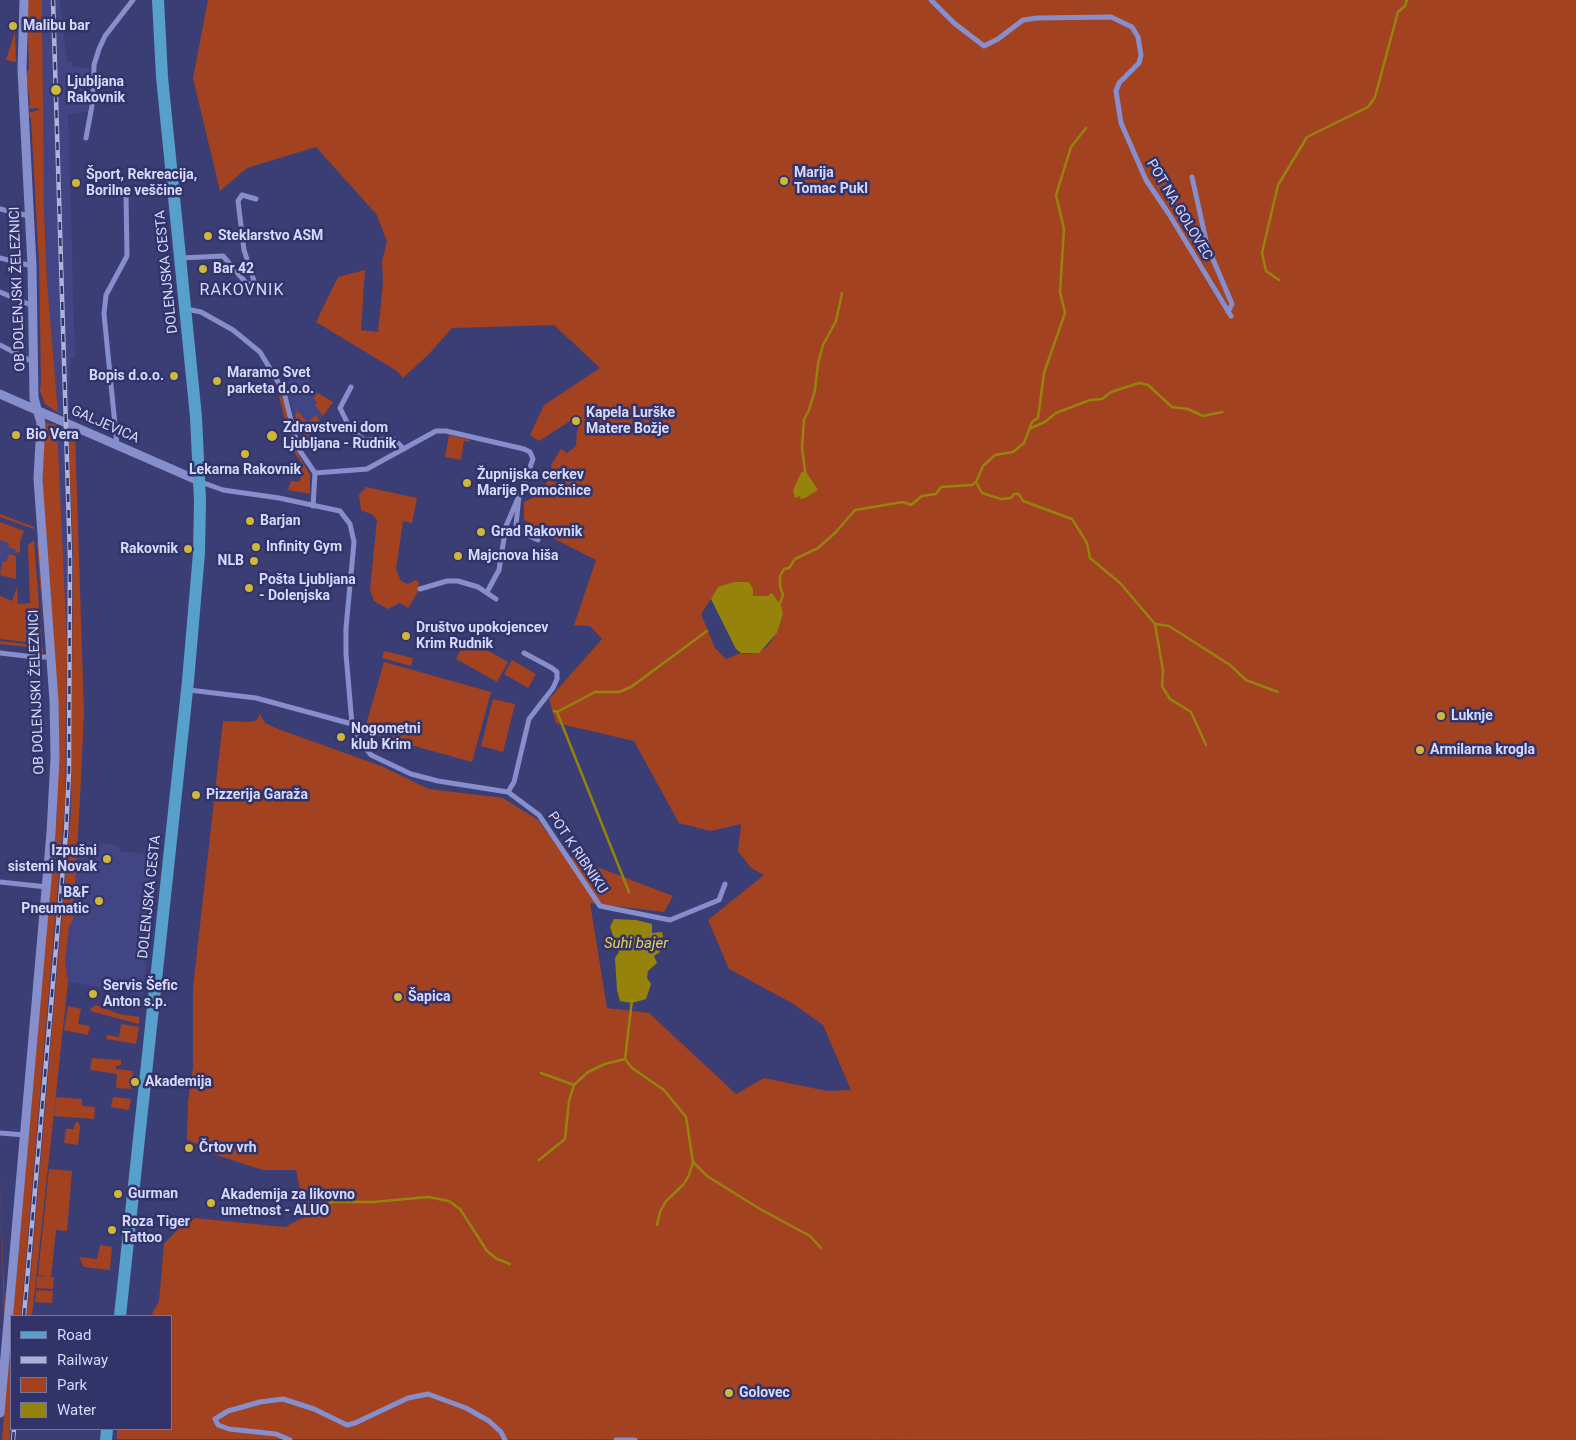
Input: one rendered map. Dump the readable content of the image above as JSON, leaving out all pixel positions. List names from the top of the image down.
{
  "streets": {
    "main road": ["DOLENJSKA CESTA"],
    "street": [
      "POT NA GOLOVEC",
      "OB DOLENJSKI ŽELEZNICI",
      "GALJEVICA",
      "POT K RIBNIKU"
    ]
  },
  "crossings": [
    ["DOLENJSKA CESTA", "GALJEVICA"],
    ["OB DOLENJSKI ŽELEZNICI", "GALJEVICA"]
  ],
  "districts": ["RAKOVNIK"],
  "water": ["Suhi bajer"],
  "places": [
    "Malibu bar",
    "Ljubljana Rakovnik",
    "Marija Tomac Pukl",
    "Šport, Rekreacija, Borilne veščine",
    "Steklarstvo ASM",
    "Bar 42",
    "Bopis d.o.o.",
    "Maramo Svet parketa d.o.o.",
    "Kapela Lurške Matere Božje",
    "Bio Vera",
    "Zdravstveni dom Ljubljana - Rudnik",
    "Lekarna Rakovnik",
    "Župnijska cerkev Marije Pomočnice",
    "Barjan",
    "Grad Rakovnik",
    "Infinity Gym",
    "Rakovnik",
    "Majcnova hiša",
    "NLB",
    "Pošta Ljubljana - Dolenjska",
    "Društvo upokojencev Krim Rudnik",
    "Luknje",
    "Nogometni klub Krim",
    "Armilarna krogla",
    "Pizzerija Garaža",
    "Izpušni sistemi Novak",
    "B&F Pneumatic",
    "Servis Šefic Anton s.p.",
    "Šapica",
    "Akademija",
    "Črtov vrh",
    "Gurman",
    "Akademija za likovno umetnost - ALUO",
    "Roza Tiger Tattoo",
    "Golovec"
  ],
  "legend": [
    "Road",
    "Railway",
    "Park",
    "Water"
  ]
}
